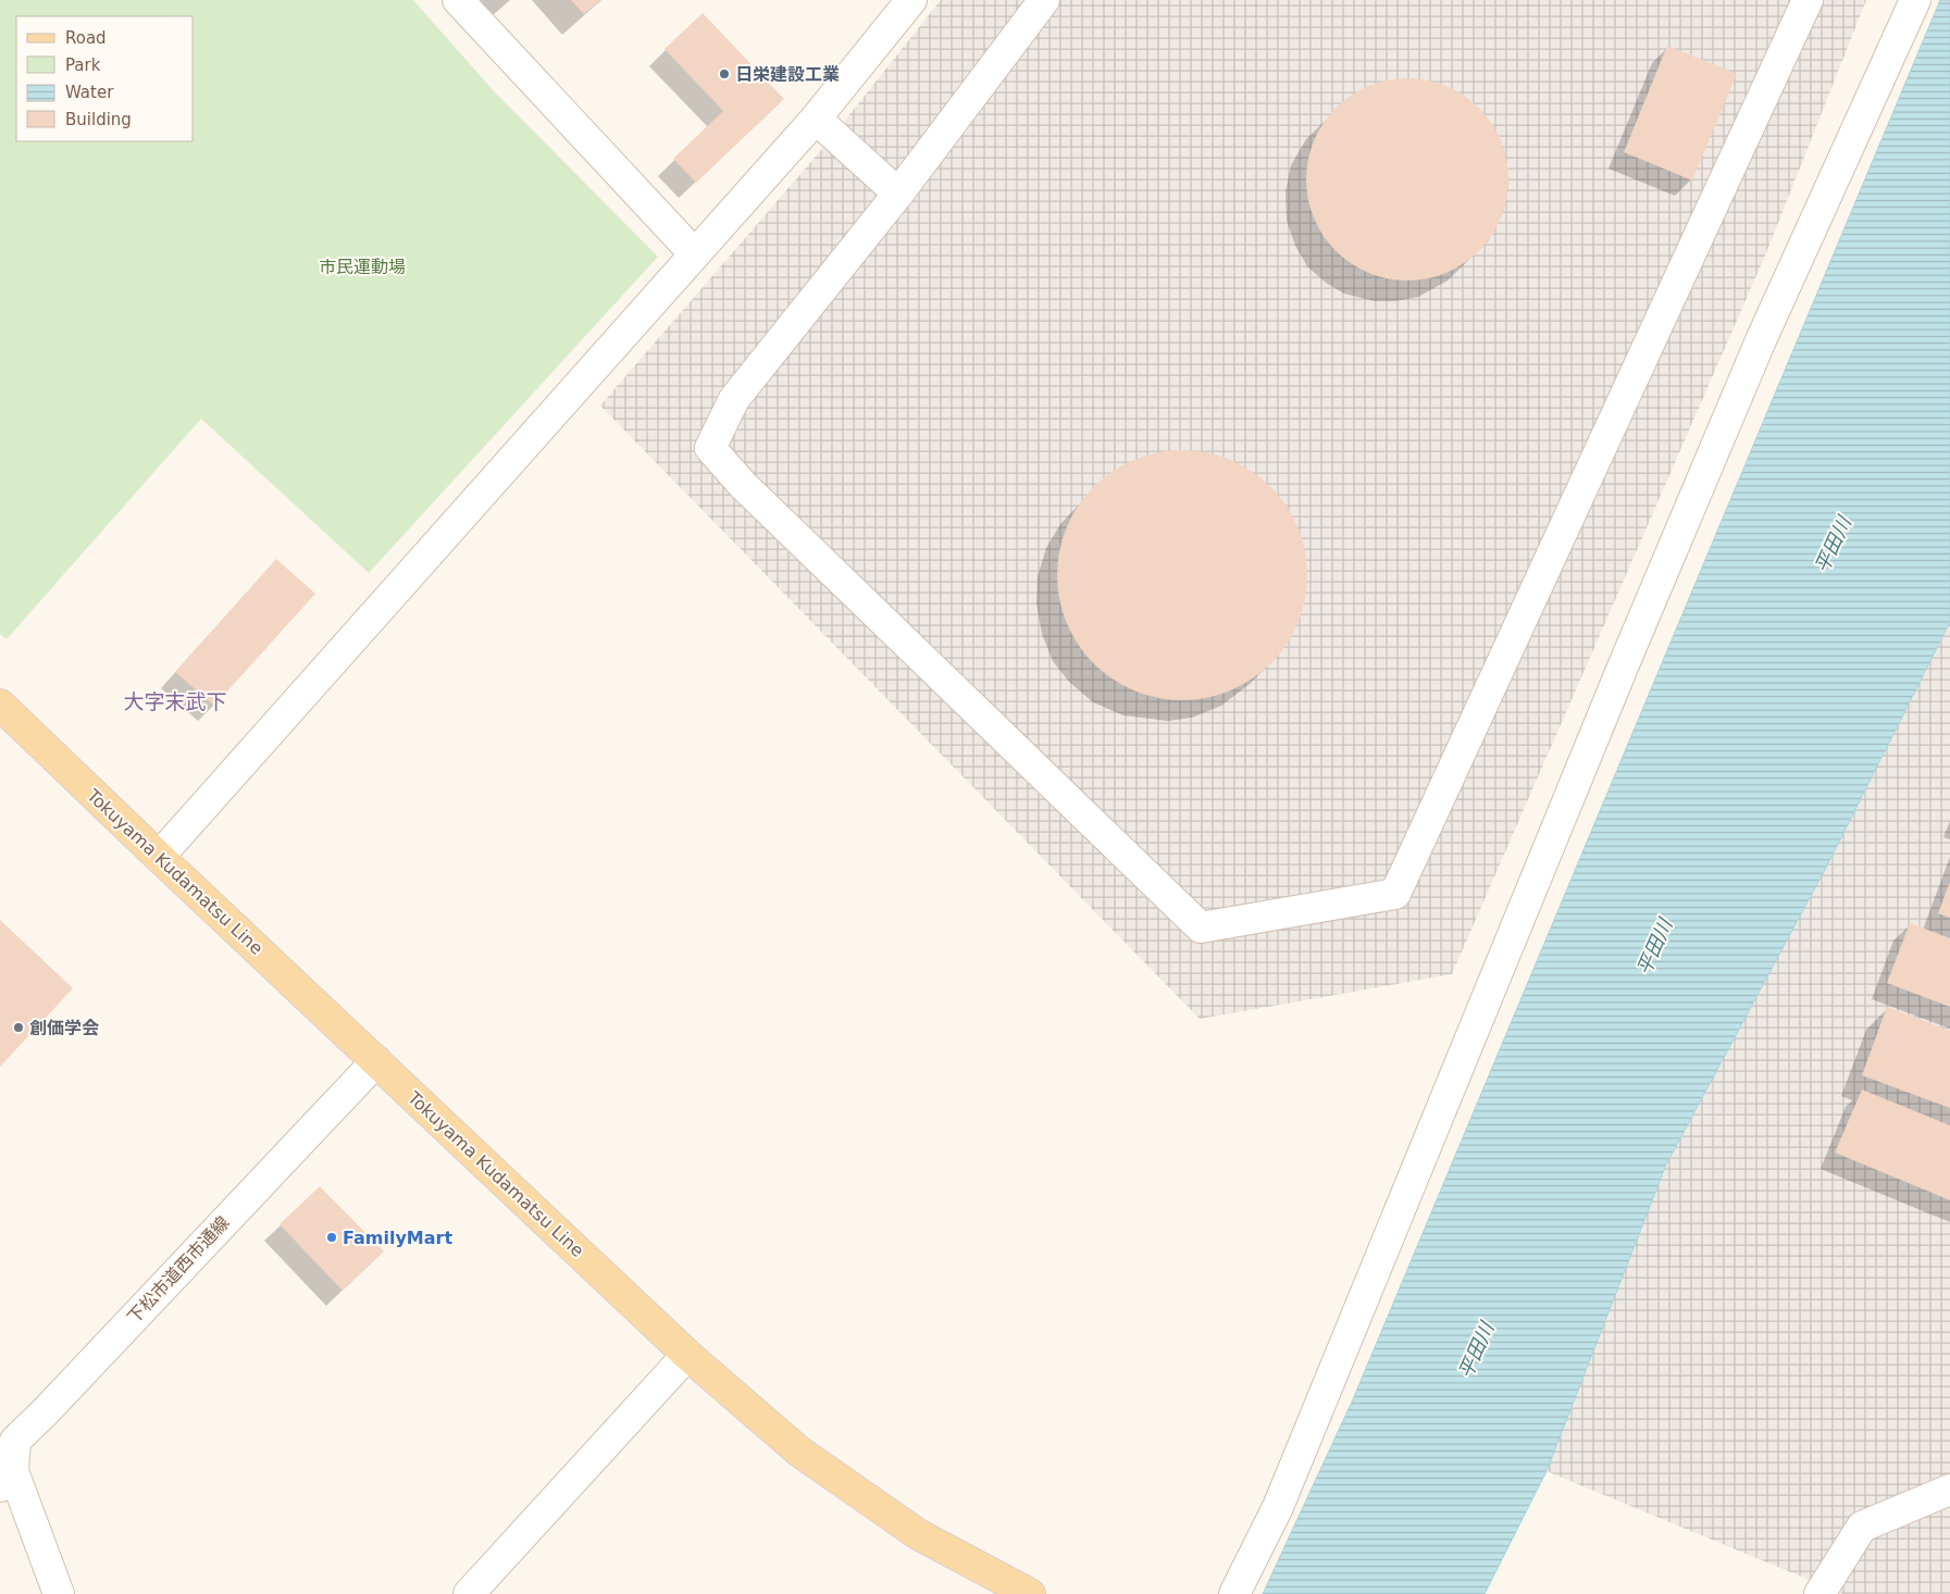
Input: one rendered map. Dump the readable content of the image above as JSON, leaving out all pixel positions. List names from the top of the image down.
{
  "streets": {
    "main road": ["Tokuyama Kudamatsu Line"],
    "street": ["下松市道西市通線"]
  },
  "crossings": [
    ["Tokuyama Kudamatsu Line", "下松市道西市通線"]
  ],
  "districts": ["大字末武下"],
  "water": ["平田川"],
  "parks": ["市民運動場"],
  "places": ["日栄建設工業", "創価学会", "FamilyMart"],
  "legend": [
    "Road",
    "Park",
    "Water",
    "Building"
  ]
}
